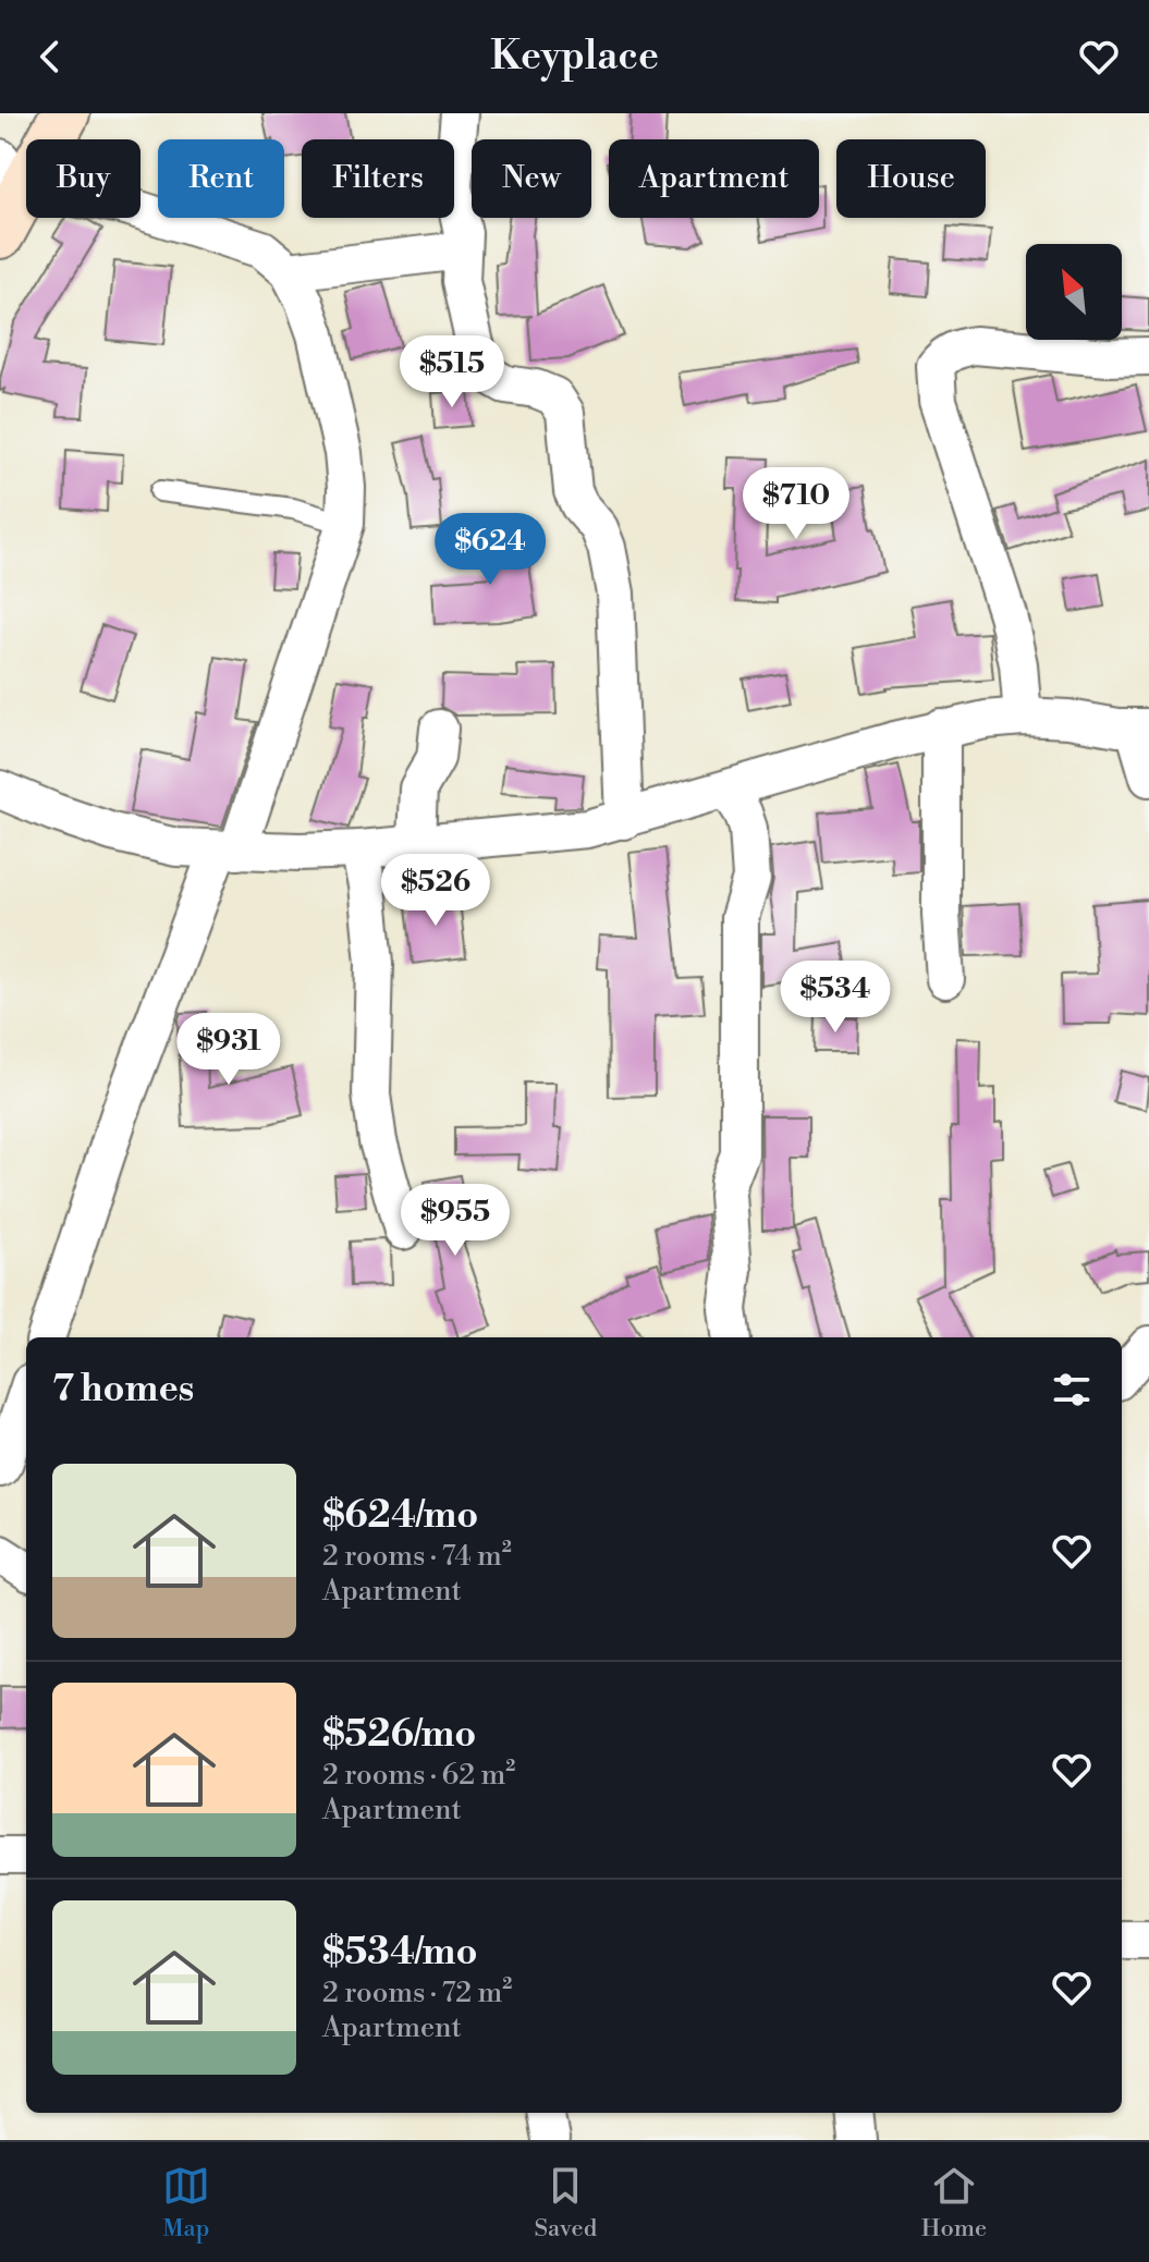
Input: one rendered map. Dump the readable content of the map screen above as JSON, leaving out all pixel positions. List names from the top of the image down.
{
  "north": "top left",
  "page": {
    "header": "Keyplace",
    "chip": [
      "Buy",
      "Rent",
      "Filters",
      "New",
      "Apartment",
      "House"
    ],
    "price": [
      "$515",
      "$710",
      "$624",
      "$526",
      "$534",
      "$931",
      "$955"
    ],
    "heading": "7 homes",
    "list": [
      {
        "name": "$624/mo",
        "note": "2 rooms · 74 m² · Apartment"
      },
      {
        "name": "$526/mo",
        "note": "2 rooms · 62 m² · Apartment"
      },
      {
        "name": "$534/mo",
        "note": "2 rooms · 72 m² · Apartment"
      }
    ],
    "tabs": ["Map", "Saved", "Home"]
  }
}
